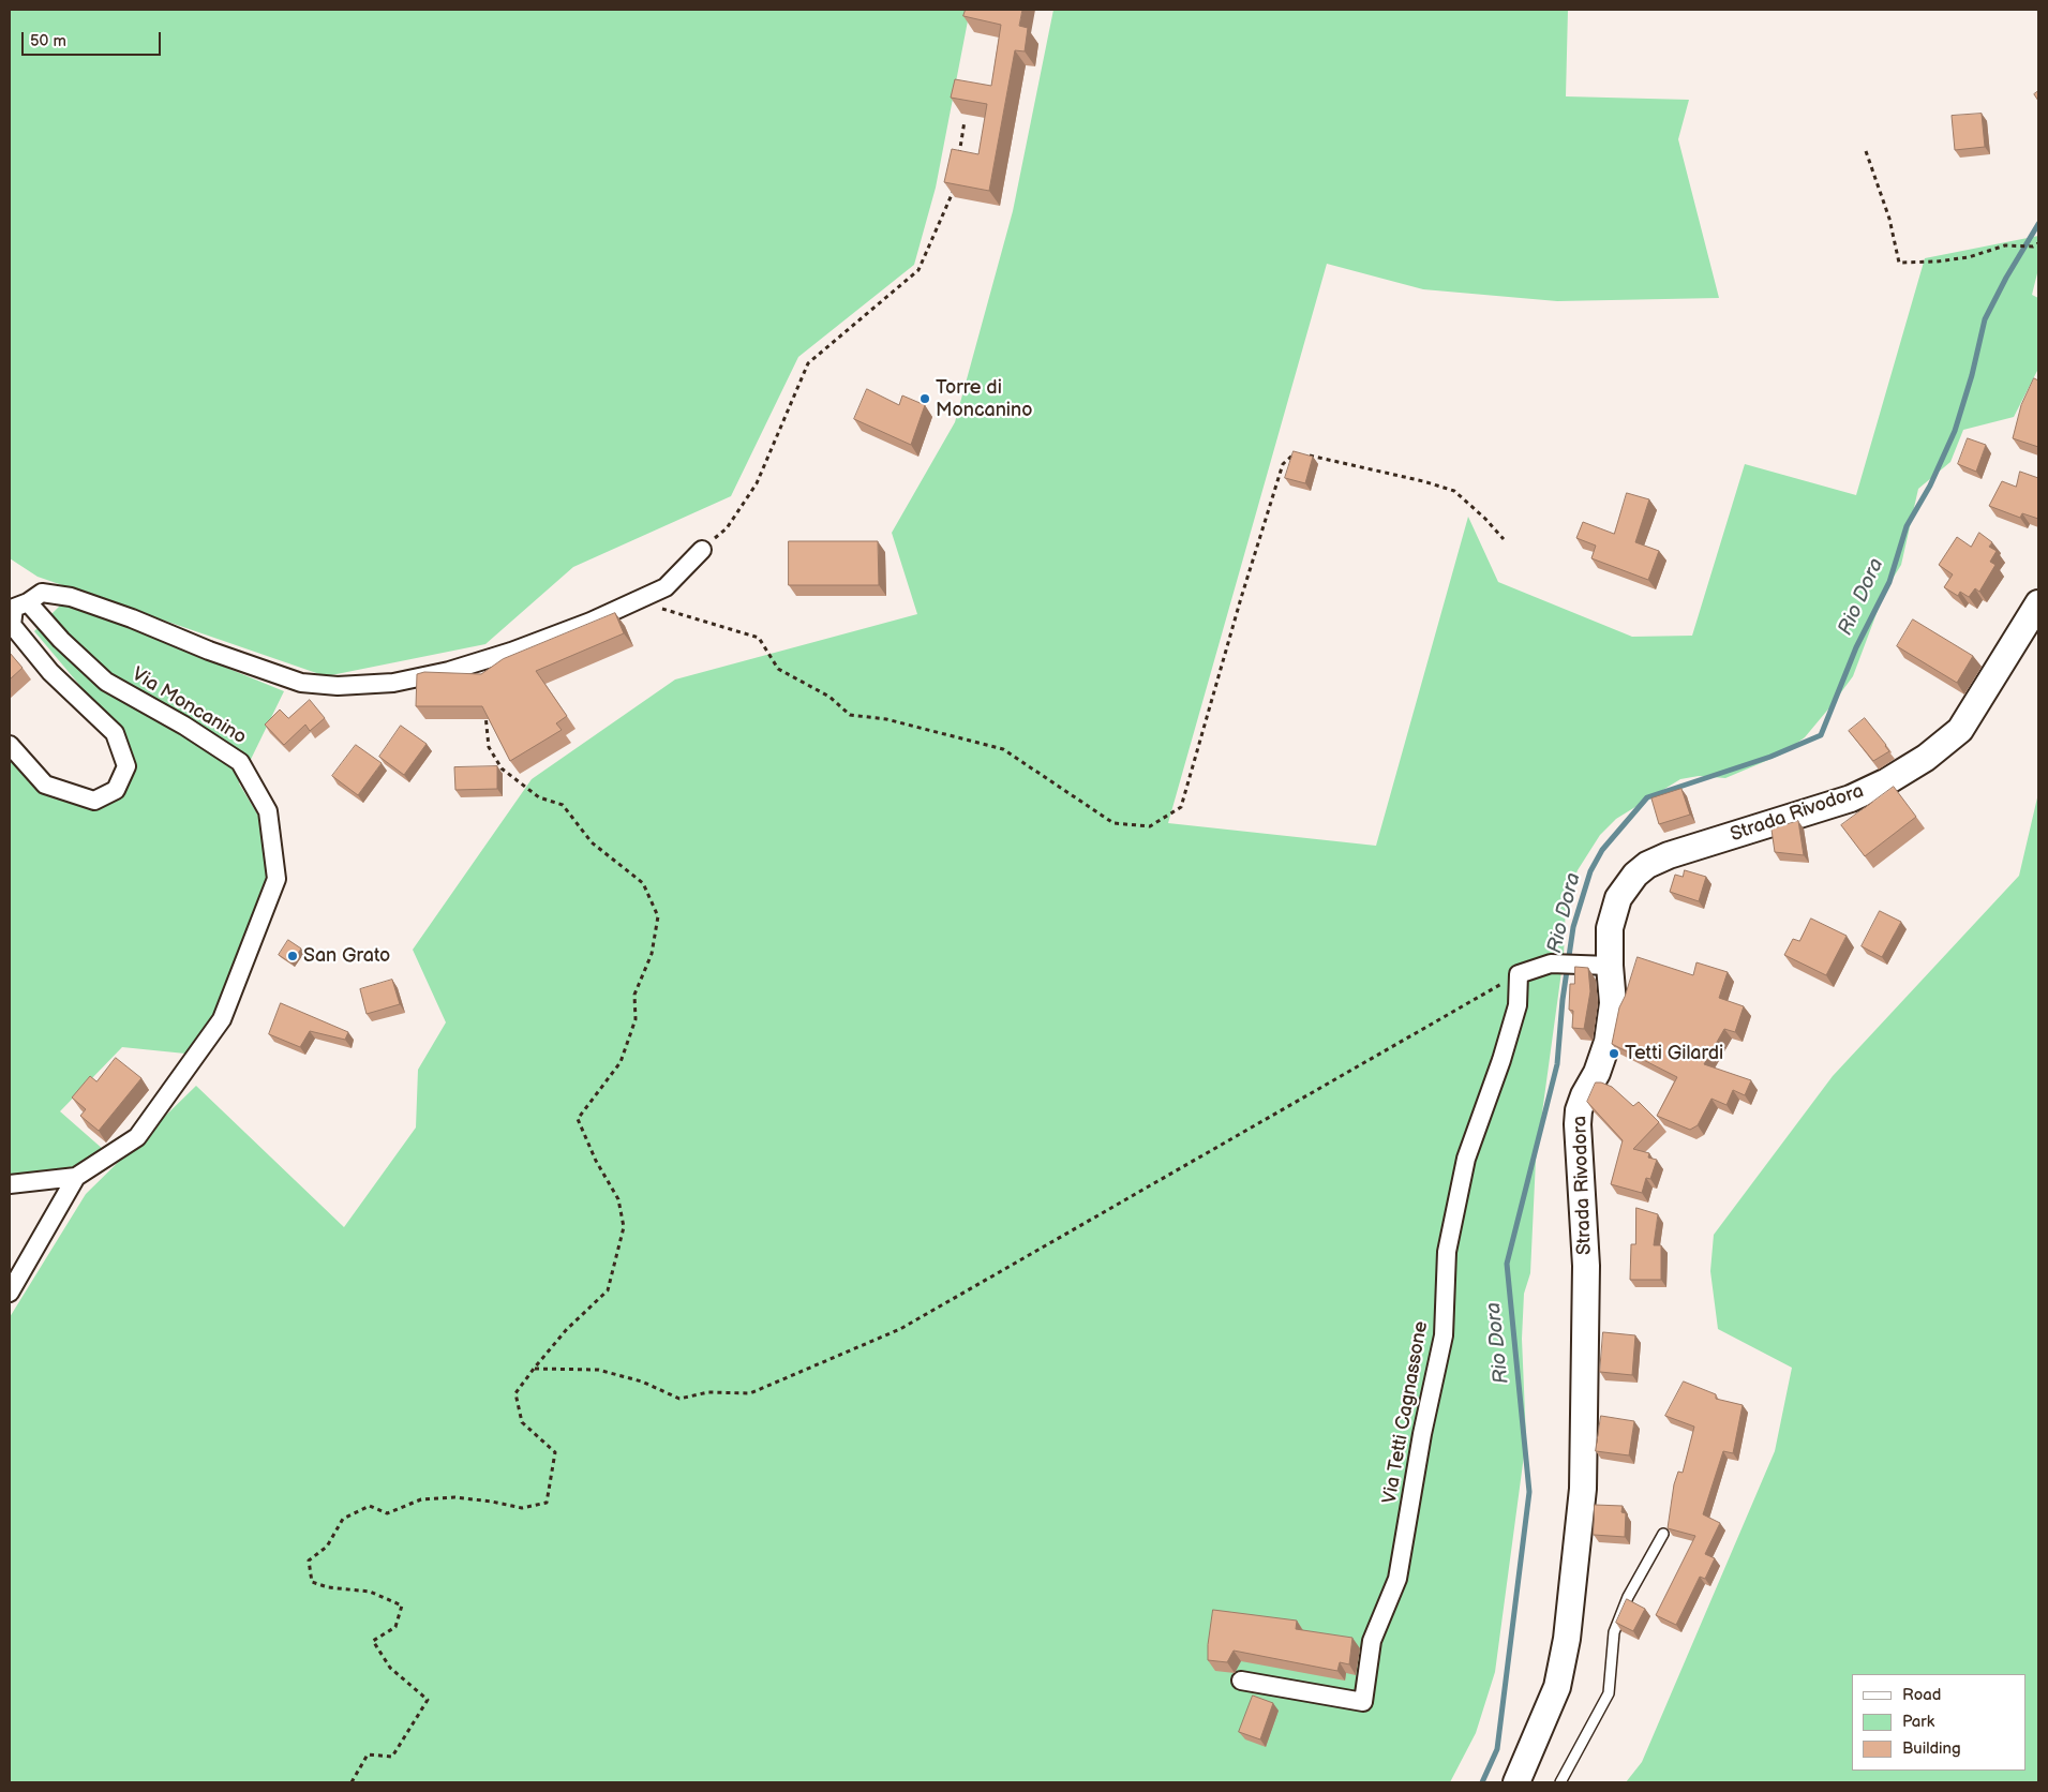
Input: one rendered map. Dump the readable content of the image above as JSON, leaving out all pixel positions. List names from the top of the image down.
{
  "streets": {
    "street": ["Via Moncanino", "Strada Rivodora", "Via Tetti Cagnassone"]
  },
  "water": ["Rio Dora"],
  "places": ["Torre di Moncanino", "San Grato", "Tetti Gilardi"],
  "legend": ["Road", "Park", "Building"],
  "scale_bar": "50 m"
}
